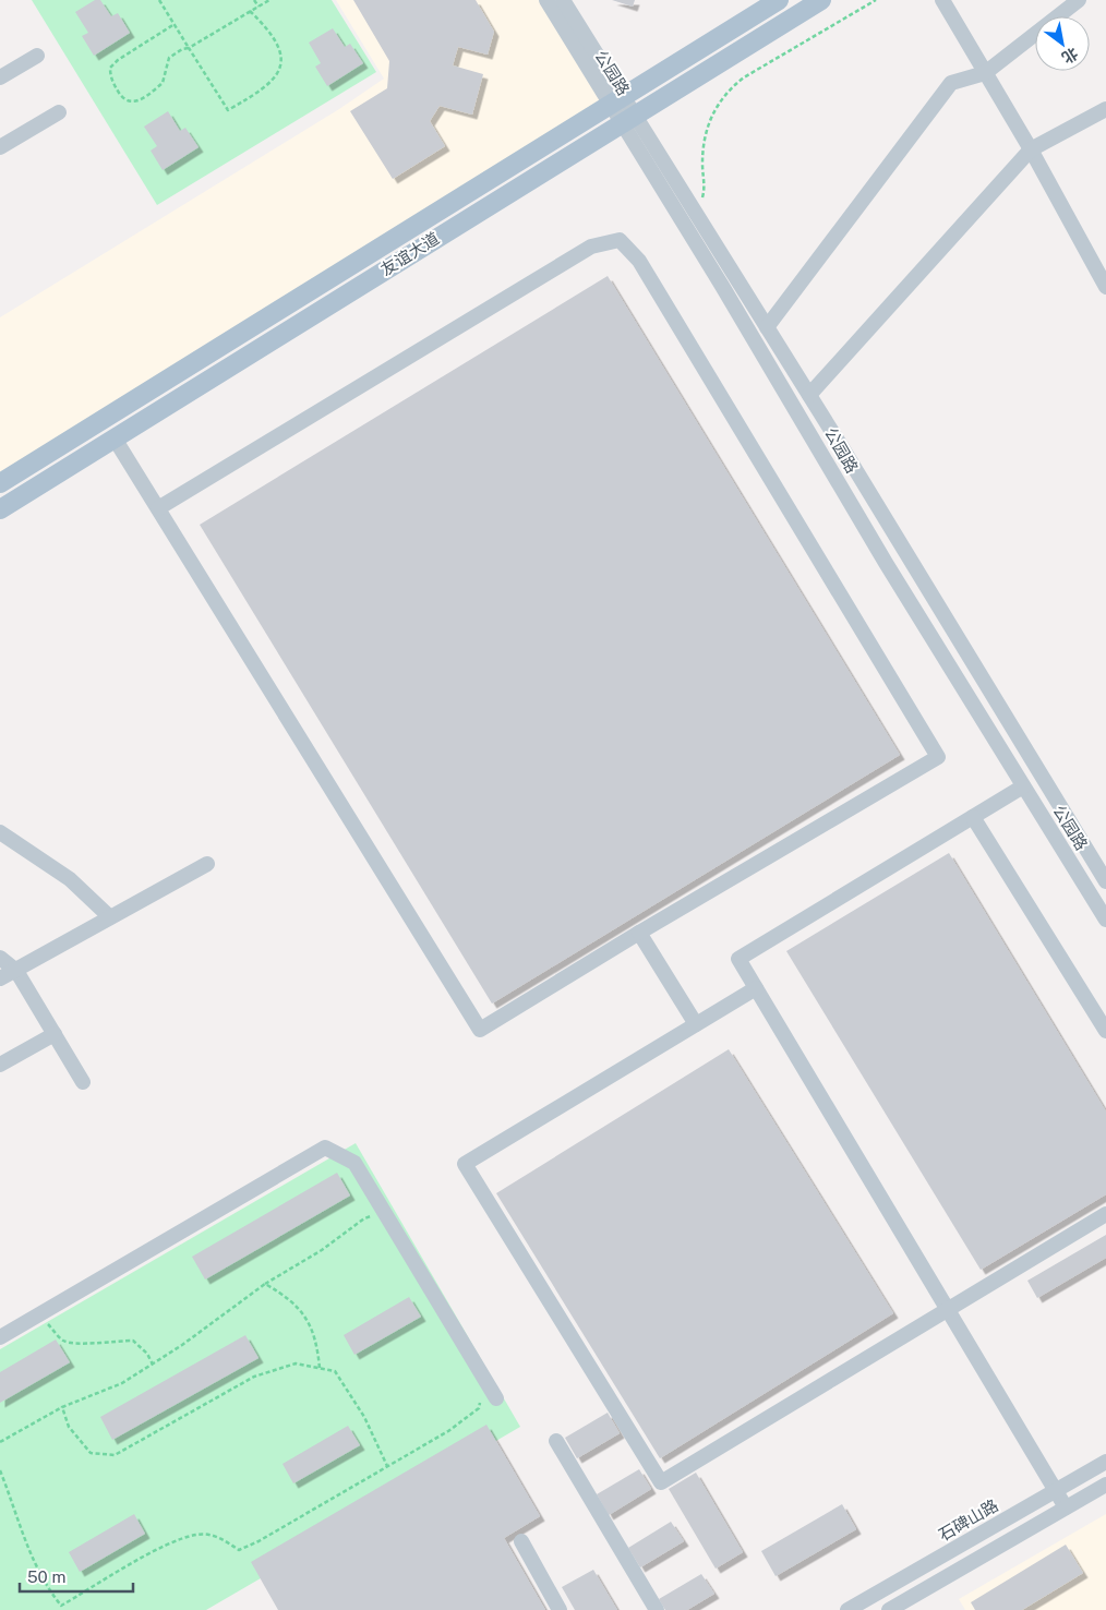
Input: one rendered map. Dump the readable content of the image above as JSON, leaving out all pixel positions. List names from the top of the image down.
{
  "streets": {
    "main road": ["友谊大道"],
    "street": ["公园路", "石碑山路"]
  },
  "crossings": [
    ["公园路", "友谊大道"]
  ],
  "scale_bar": "50 m",
  "north": "bottom right"
}
